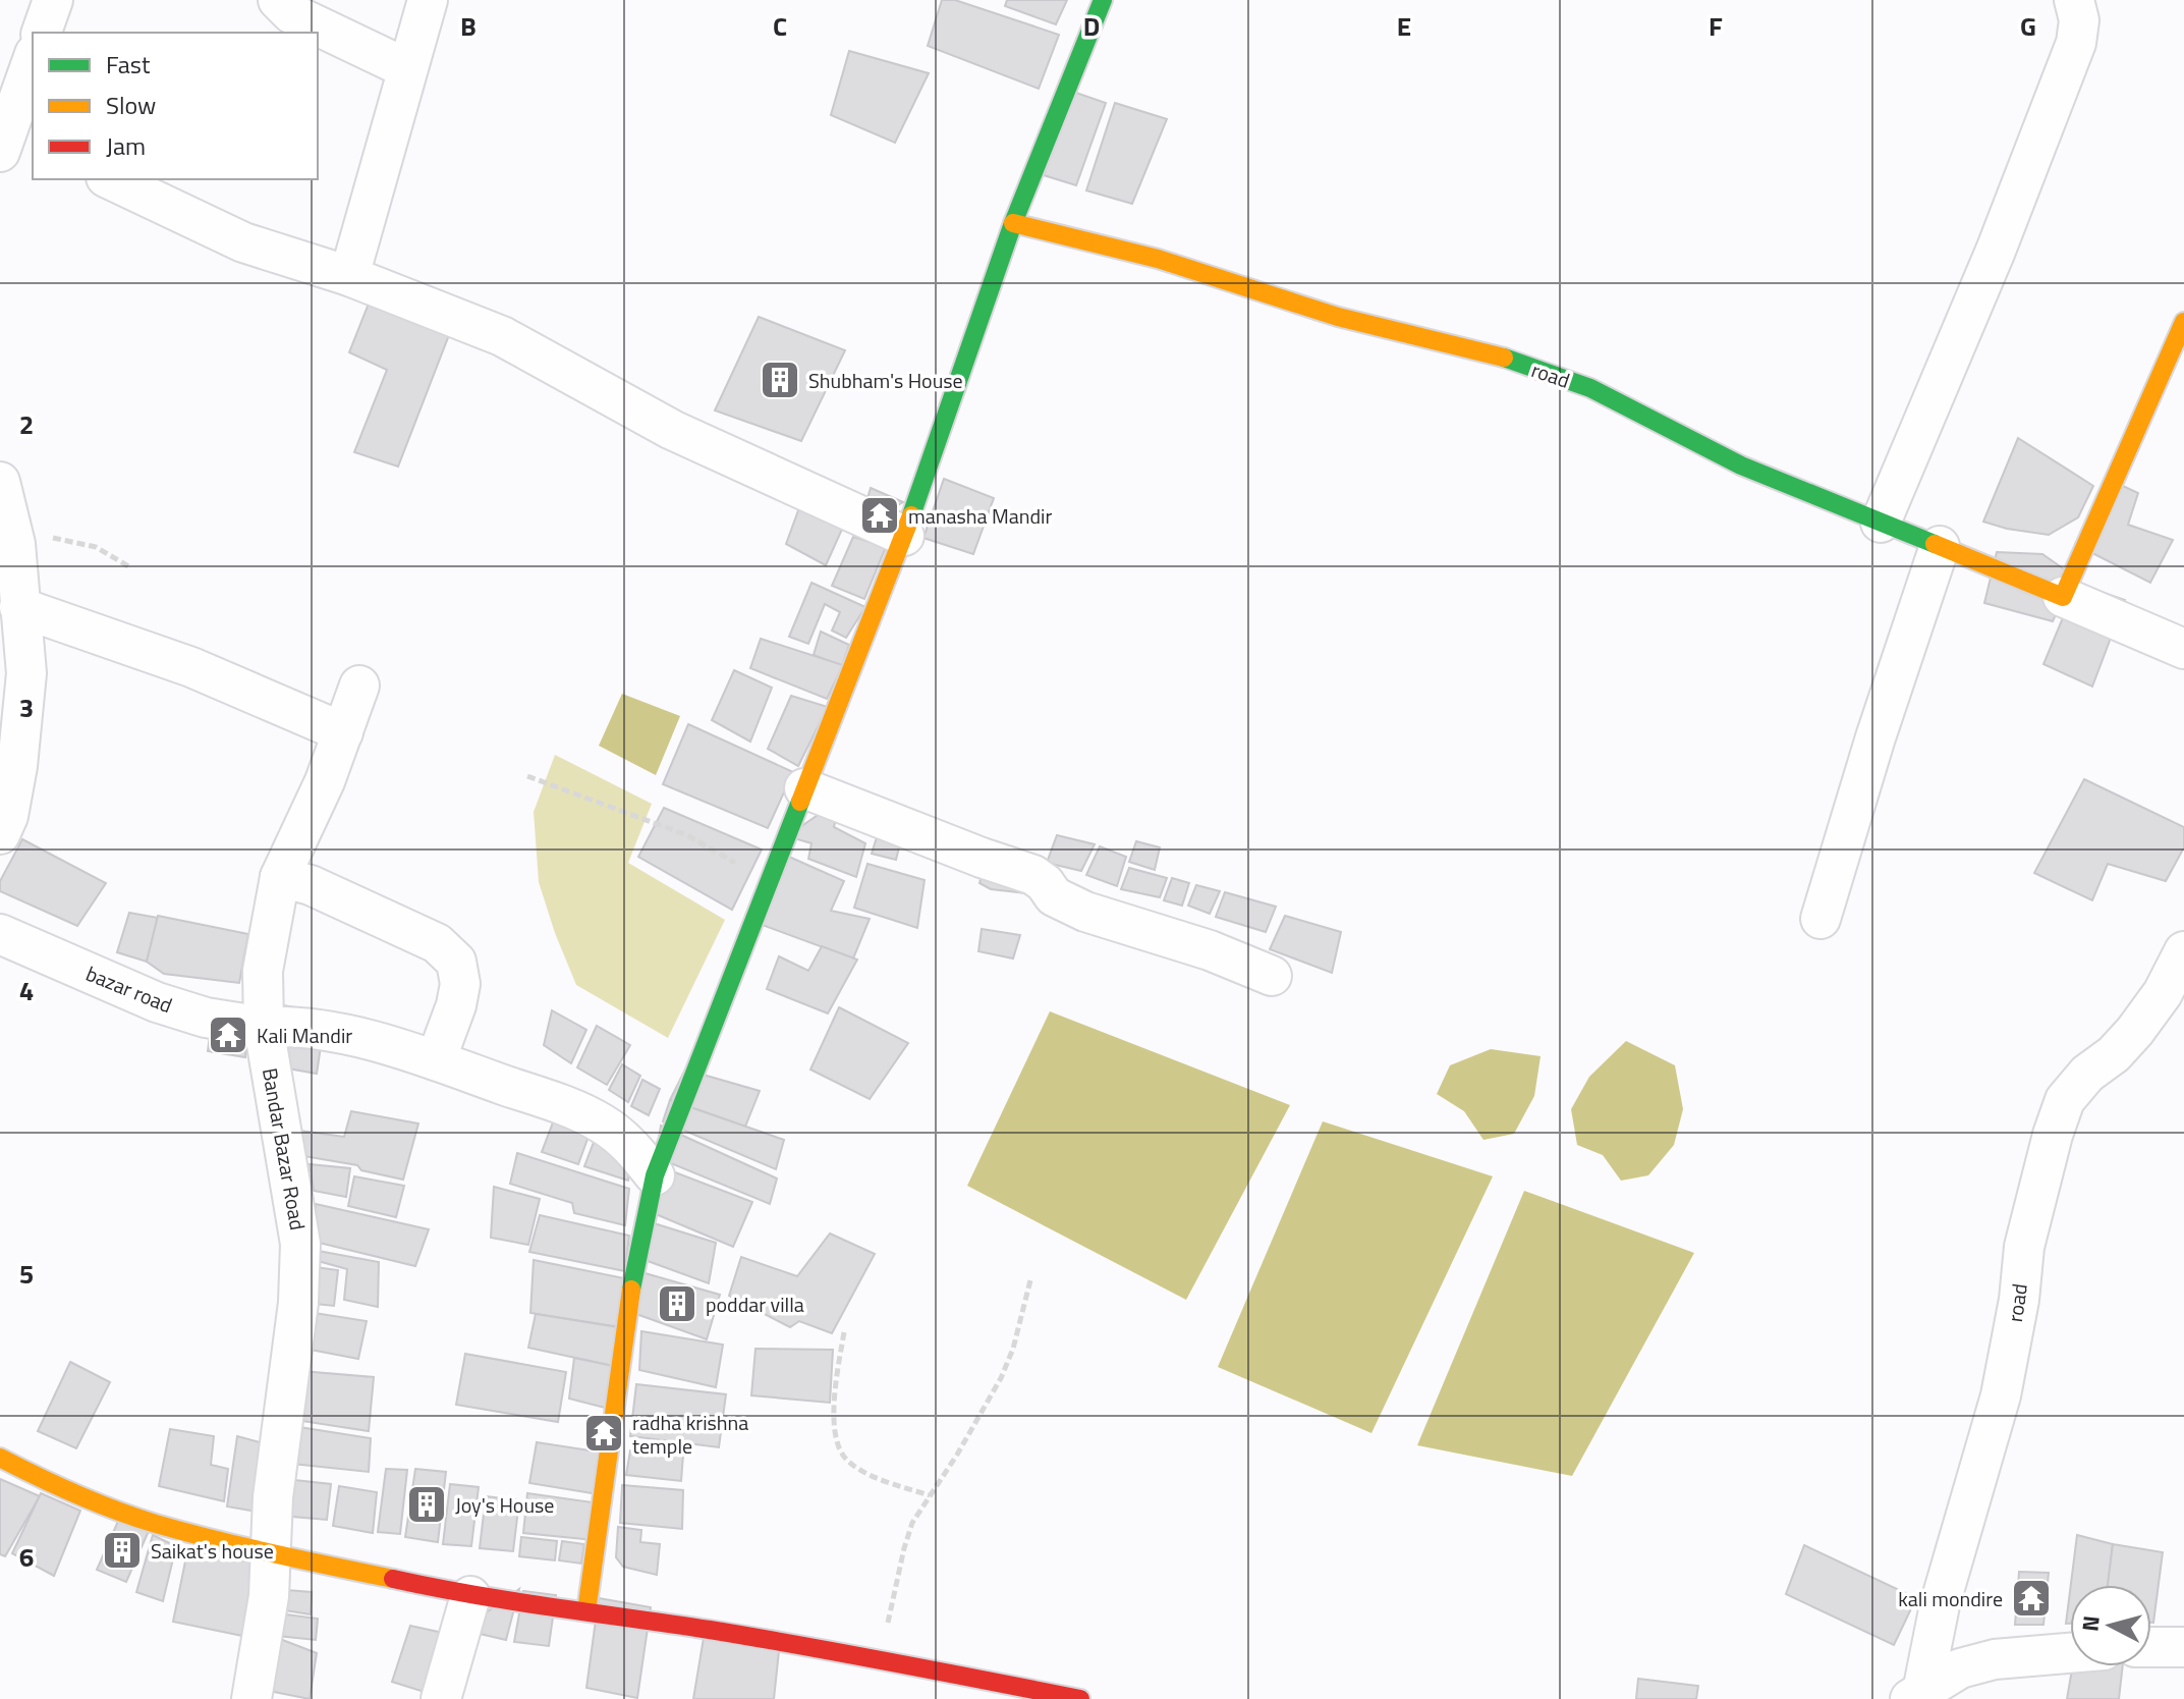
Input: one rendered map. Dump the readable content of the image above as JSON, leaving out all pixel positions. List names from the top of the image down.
{
  "streets": {
    "street": ["road", "bazar road", "Bandar Bazar Road"]
  },
  "crossings": [
    ["bazar road", "Bandar Bazar Road"]
  ],
  "places": {
    "building": [
      "Shubham's House",
      "poddar villa",
      "Joy's House",
      "Saikat's house"
    ],
    "temple": [
      "manasha Mandir",
      "Kali Mandir",
      "radha krishna temple",
      "kali mondire"
    ]
  },
  "legend": ["Fast", "Slow", "Jam"],
  "north": "left",
  "grid": {
    "columns": [
      "B",
      "C",
      "D",
      "E",
      "F",
      "G"
    ],
    "rows": [
      "2",
      "3",
      "4",
      "5",
      "6"
    ]
  }
}
